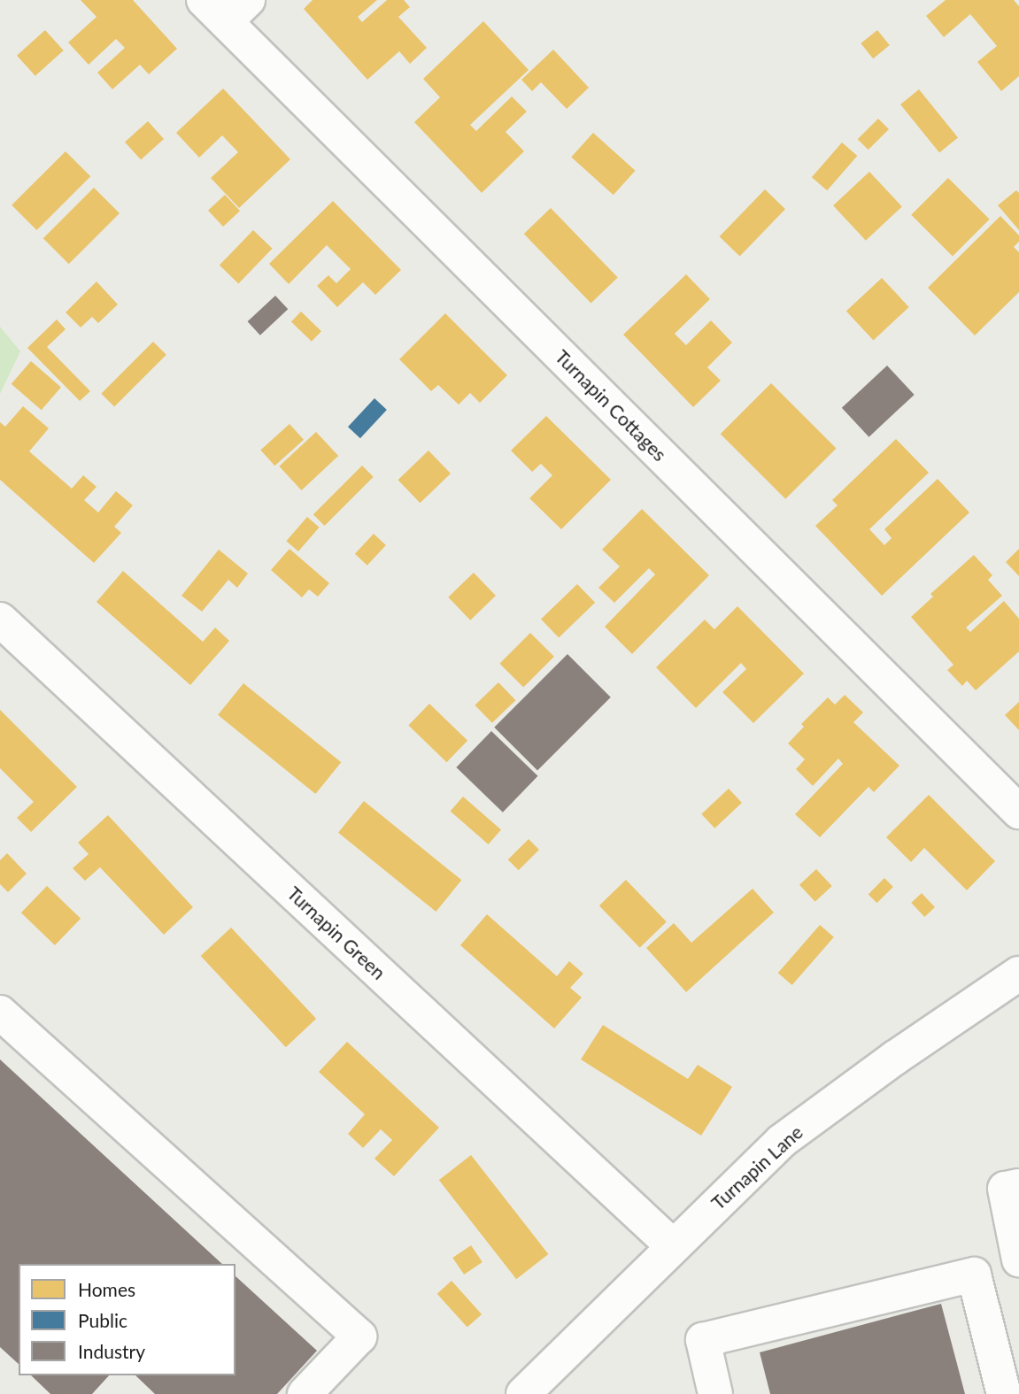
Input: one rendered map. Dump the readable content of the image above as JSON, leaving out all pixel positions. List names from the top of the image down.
{
  "streets": {
    "street": ["Turnapin Cottages", "Turnapin Green", "Turnapin Lane"]
  },
  "crossings": [
    ["Turnapin Green", "Turnapin Lane"]
  ],
  "legend": ["Homes", "Public", "Industry"]
}
